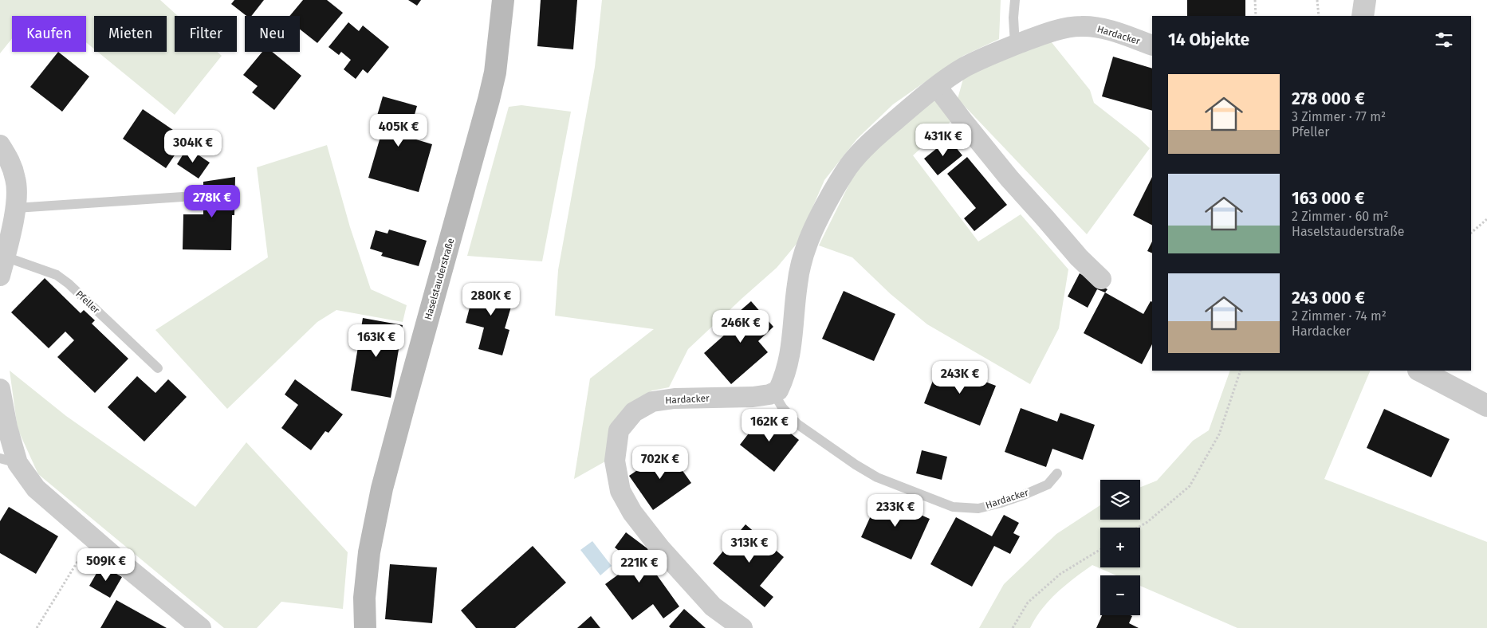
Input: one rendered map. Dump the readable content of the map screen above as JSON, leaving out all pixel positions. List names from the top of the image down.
{
  "streets": {
    "main road": ["Haselstauderstraße"],
    "street": ["Hardacker", "Pfeller"]
  },
  "page": {
    "chip": [
      "Kaufen",
      "Mieten",
      "Filter",
      "Neu"
    ],
    "heading": "14 Objekte",
    "list": [
      {
        "name": "278 000 €",
        "note": "3 Zimmer · 77 m² · Pfeller"
      },
      {
        "name": "163 000 €",
        "note": "2 Zimmer · 60 m² · Haselstauderstraße"
      },
      {
        "name": "243 000 €",
        "note": "2 Zimmer · 74 m² · Hardacker"
      }
    ],
    "price": [
      "405K €",
      "431K €",
      "304K €",
      "278K €",
      "280K €",
      "246K €",
      "163K €",
      "243K €",
      "162K €",
      "702K €",
      "233K €",
      "313K €",
      "509K €",
      "221K €"
    ],
    "map_buttons": ["+", "−"]
  }
}
